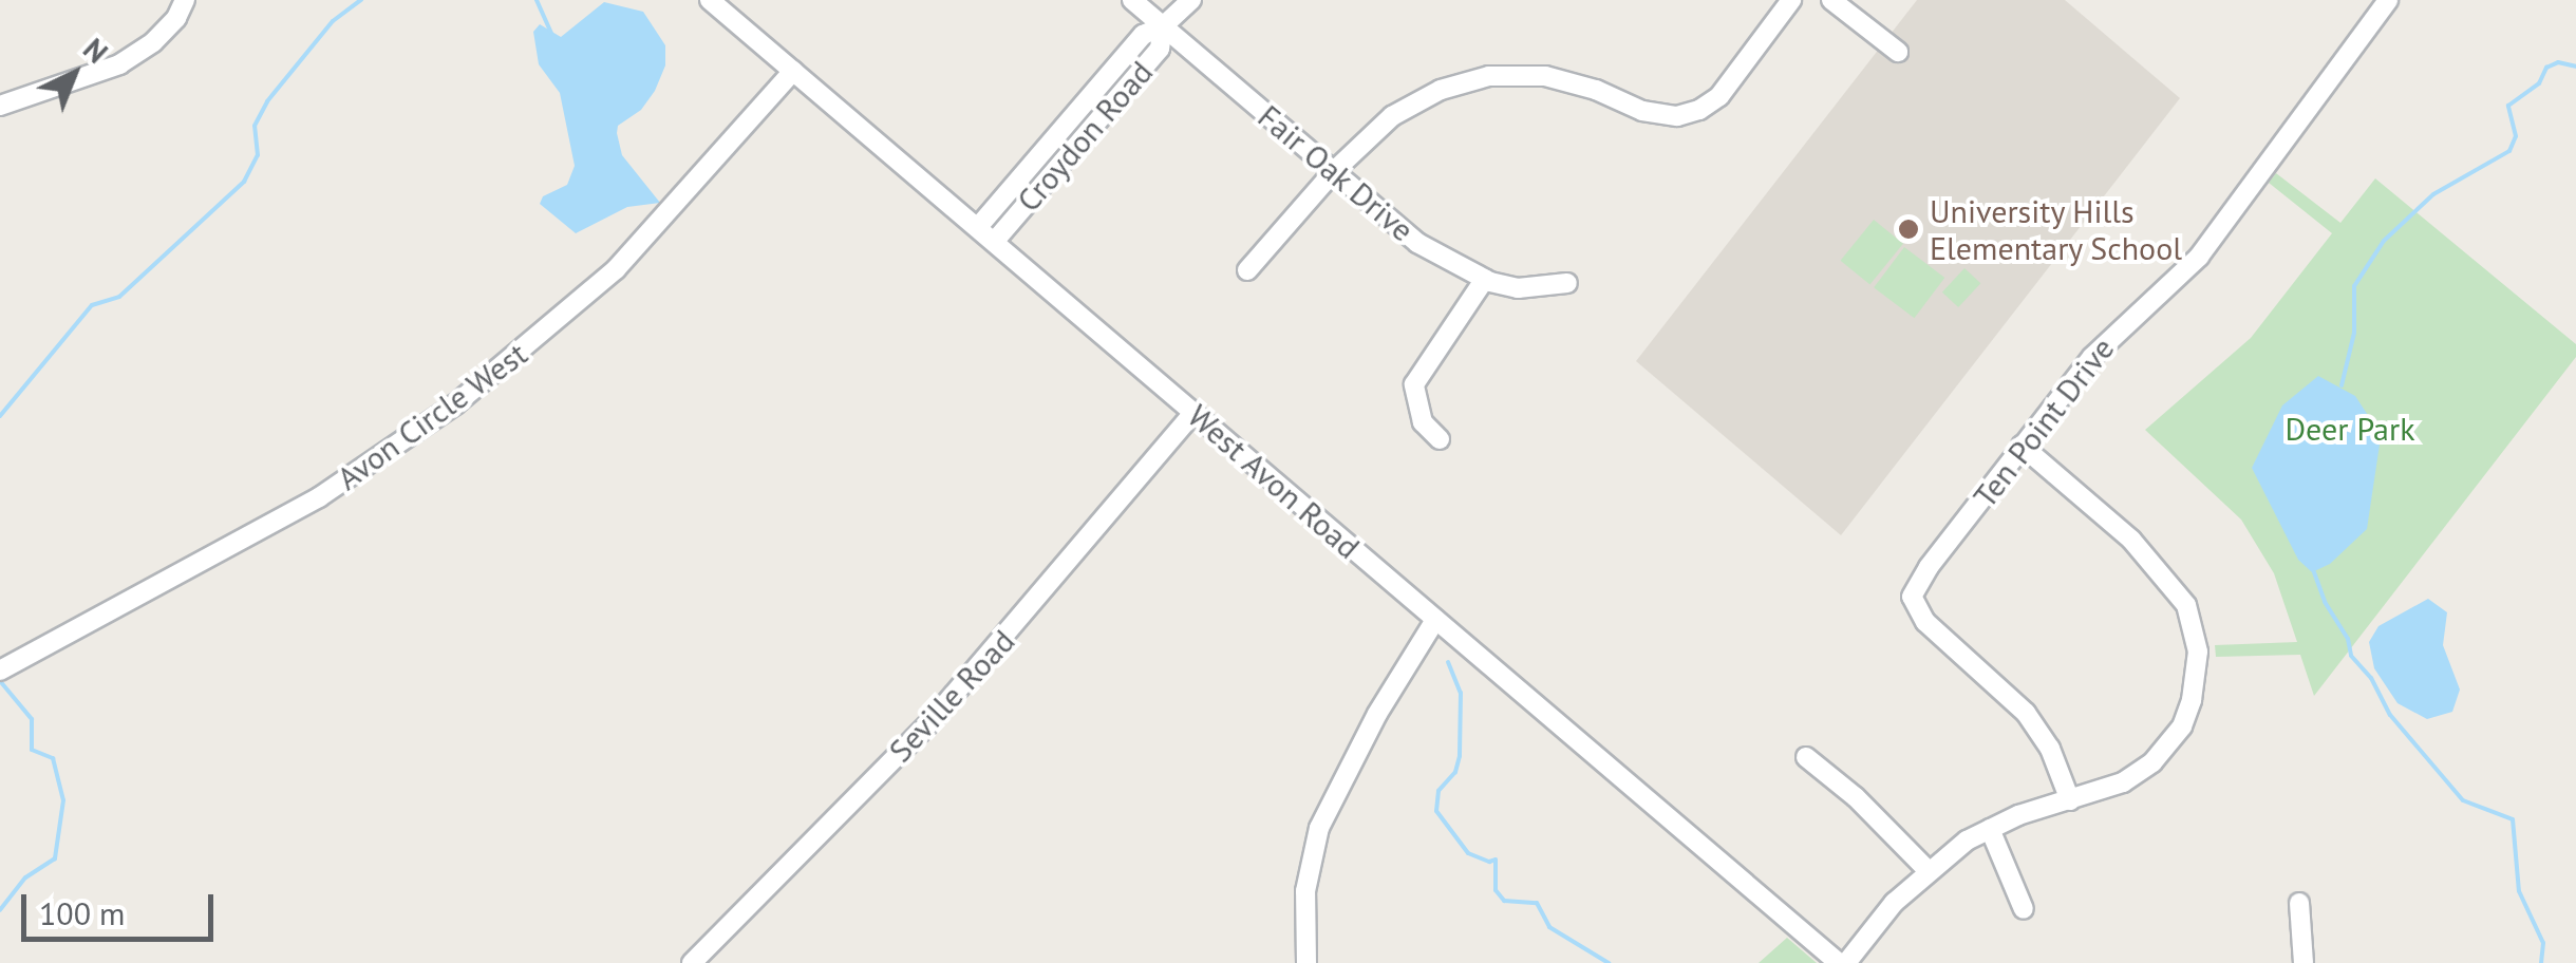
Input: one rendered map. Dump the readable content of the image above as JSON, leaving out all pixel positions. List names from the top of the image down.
{
  "streets": {
    "street": [
      "Croydon Road",
      "Fair Oak Drive",
      "Avon Circle West",
      "Ten Point Drive",
      "West Avon Road",
      "Seville Road"
    ]
  },
  "crossings": [
    ["Croydon Road", "Fair Oak Drive"],
    ["Croydon Road", "West Avon Road"],
    ["Avon Circle West", "West Avon Road"],
    ["West Avon Road", "Seville Road"]
  ],
  "parks": ["Deer Park"],
  "places": ["University Hills Elementary School"],
  "scale_bar": "100 m",
  "north": "top right"
}
